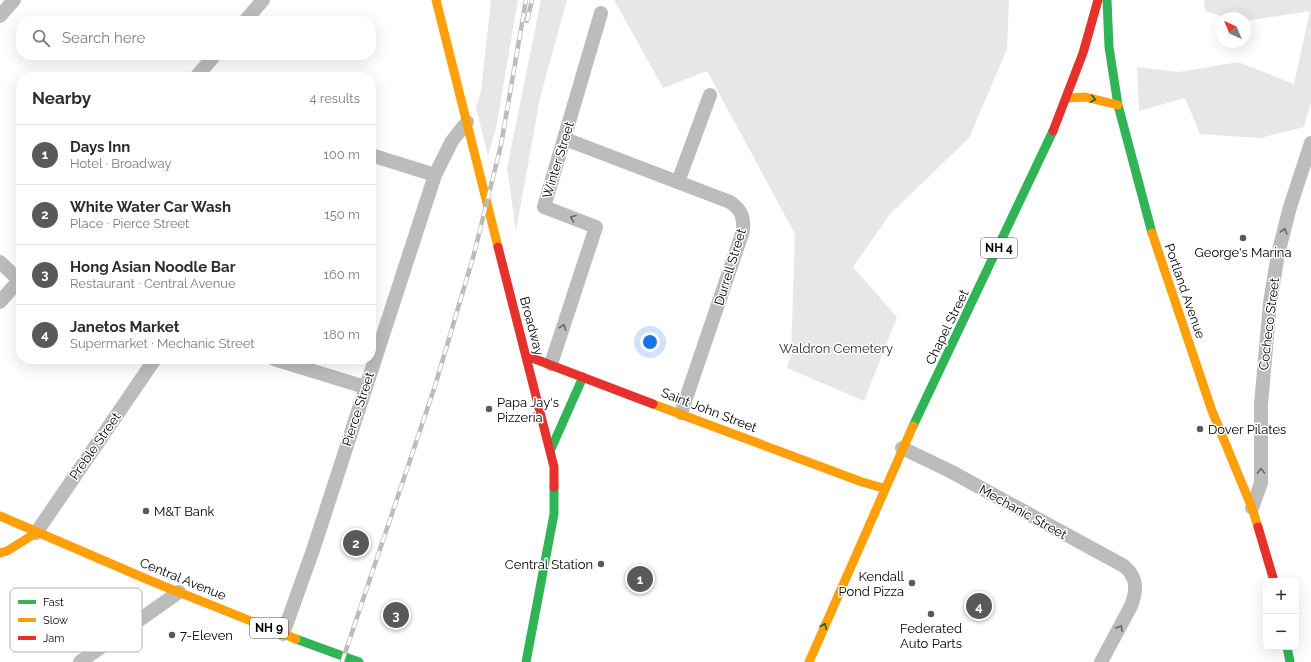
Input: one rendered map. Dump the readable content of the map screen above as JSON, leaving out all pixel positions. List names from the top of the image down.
{
  "streets": {
    "main road": [
      "NH 4",
      "Portland Avenue",
      "Broadway",
      "Chapel Street",
      "Saint John Street",
      "Central Avenue",
      "NH 9"
    ],
    "street": [
      "Winter Street",
      "Durrell Street",
      "Cocheco Street",
      "Pierce Street",
      "Preble Street",
      "Mechanic Street"
    ]
  },
  "crossings": [
    ["Winter Street", "Durrell Street"],
    ["Winter Street", "Saint John Street"],
    ["Durrell Street", "Saint John Street"],
    ["Portland Avenue", "Cocheco Street"],
    ["Broadway", "Pierce Street"],
    ["Broadway", "Saint John Street"],
    ["Chapel Street", "Saint John Street"],
    ["Chapel Street", "Mechanic Street"],
    ["Pierce Street", "Central Avenue"],
    ["Preble Street", "Central Avenue"]
  ],
  "one_way": ["Winter Street", "Cocheco Street", "Mechanic Street"],
  "parks": ["Waldron Cemetery"],
  "places": [
    "George's Marina",
    "Papa Jay's Pizzeria",
    "Dover Pilates",
    "M&T Bank",
    "Central Station",
    "Kendall Pond Pizza",
    "Federated Auto Parts",
    "7-Eleven"
  ],
  "legend": ["Fast", "Slow", "Jam"],
  "north": "top left",
  "page": {
    "search": "Search here",
    "heading": ["Nearby", "4 results"],
    "list": [
      {
        "mark": "1",
        "name": "Days Inn",
        "note": "Hotel · Broadway",
        "value": "100 m"
      },
      {
        "mark": "2",
        "name": "White Water Car Wash",
        "note": "Place · Pierce Street",
        "value": "150 m"
      },
      {
        "mark": "3",
        "name": "Hong Asian Noodle Bar",
        "note": "Restaurant · Central Avenue",
        "value": "160 m"
      },
      {
        "mark": "4",
        "name": "Janetos Market",
        "note": "Supermarket · Mechanic Street",
        "value": "180 m"
      }
    ],
    "pins": [
      "2",
      "1",
      "4",
      "3"
    ],
    "map_buttons": ["+", "−"]
  }
}
